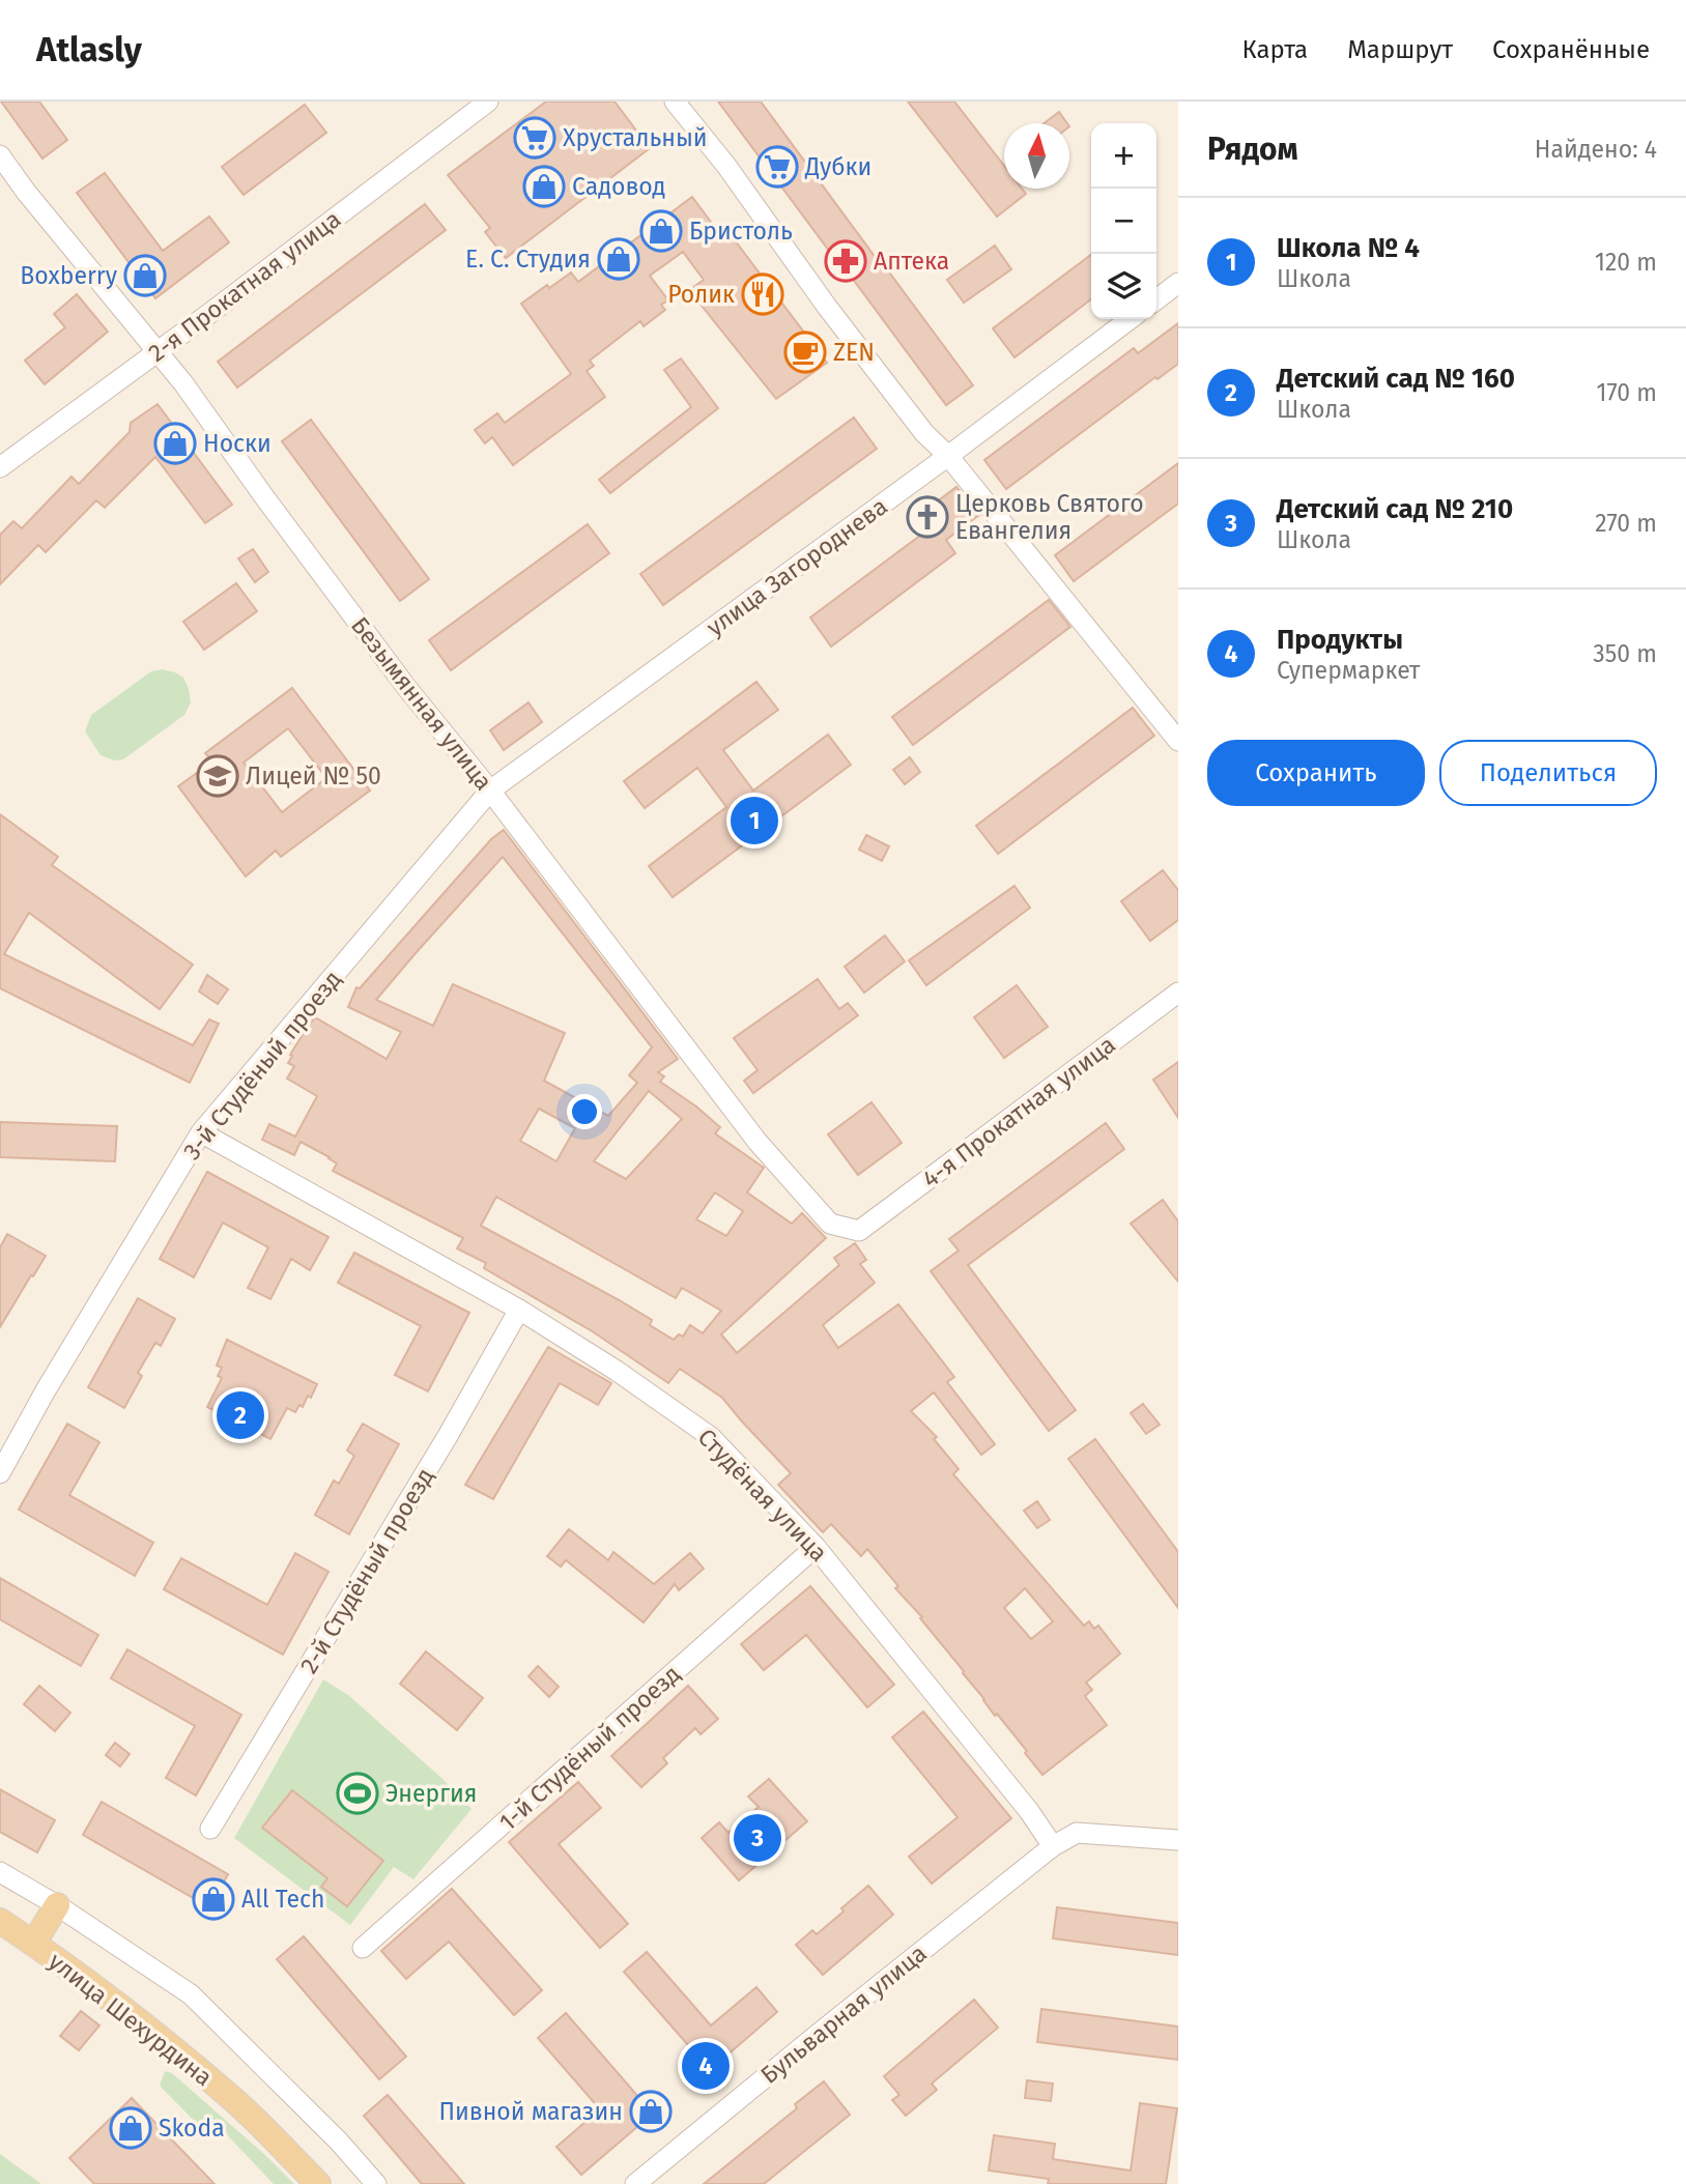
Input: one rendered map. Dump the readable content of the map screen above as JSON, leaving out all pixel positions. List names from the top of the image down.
{
  "streets": {
    "main road": ["улица Шехурдина"],
    "street": [
      "2-я Прокатная улица",
      "улица Загороднева",
      "Безымянная улица",
      "3-й Студёный проезд",
      "4-я Прокатная улица",
      "Студёная улица",
      "2-й Студёный проезд",
      "1-й Студёный проезд",
      "Бульварная улица"
    ]
  },
  "crossings": [
    ["2-я Прокатная улица", "Безымянная улица"],
    ["улица Загороднева", "Безымянная улица"],
    ["улица Загороднева", "3-й Студёный проезд"],
    ["Безымянная улица", "3-й Студёный проезд"],
    ["Безымянная улица", "4-я Прокатная улица"],
    ["3-й Студёный проезд", "Студёная улица"],
    ["Студёная улица", "2-й Студёный проезд"],
    ["Студёная улица", "1-й Студёный проезд"],
    ["Студёная улица", "Бульварная улица"]
  ],
  "places": {
    "supermarket": ["Хрустальный", "Дубки"],
    "shop": [
      "Садовод",
      "Бристоль",
      "Е. С. Студия",
      "Boxberry",
      "Носки",
      "All Tech",
      "Пивной магазин",
      "Skoda"
    ],
    "pharmacy": ["Аптека"],
    "restaurant": ["Ролик"],
    "cafe": ["ZEN"],
    "church": ["Церковь Святого Евангелия"],
    "school or university": ["Лицей № 50"],
    "sports": ["Энергия"]
  },
  "north": "top",
  "page": {
    "header": "Atlasly",
    "nav": ["Карта", "Маршрут", "Сохранённые"],
    "heading": ["Рядом", "Найдено: 4"],
    "map_buttons": ["+", "−"],
    "list": [
      {
        "mark": "1",
        "name": "Школа № 4",
        "note": "Школа",
        "value": "120 m"
      },
      {
        "mark": "2",
        "name": "Детский сад № 160",
        "note": "Школа",
        "value": "170 m"
      },
      {
        "mark": "3",
        "name": "Детский сад № 210",
        "note": "Школа",
        "value": "270 m"
      },
      {
        "mark": "4",
        "name": "Продукты",
        "note": "Супермаркет",
        "value": "350 m"
      }
    ],
    "buttons": ["Сохранить", "Поделиться"],
    "pins": [
      "1",
      "2",
      "3",
      "4"
    ]
  }
}
